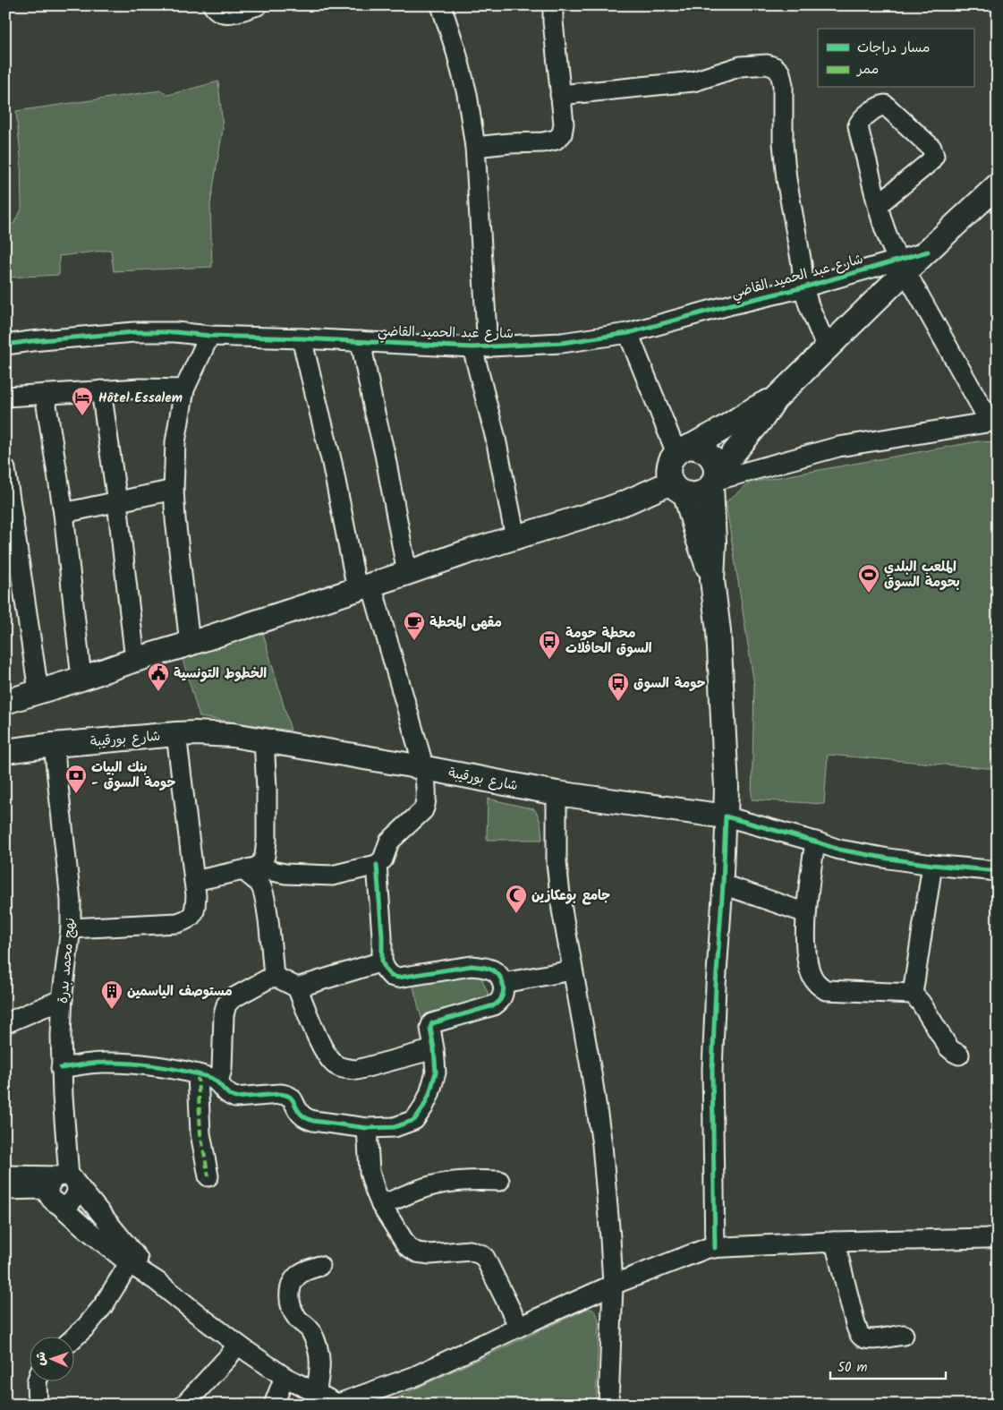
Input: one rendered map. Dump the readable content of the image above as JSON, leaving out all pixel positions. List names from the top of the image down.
{
  "streets": {
    "main road": ["شارع بورقيبة"],
    "street": ["شارع عبد الحميد القاضي", "نهج محمد بدرة"]
  },
  "crossings": [
    ["شارع بورقيبة", "نهج محمد بدرة"]
  ],
  "places": {
    "hotel": ["Hôtel Essalem"],
    "sports": ["الملعب البلدي بحومة السوق"],
    "cafe": ["مقهى المحطة"],
    "bus stop": ["محطة حومة السوق الحافلات", "حومة السوق"],
    "public building": ["الخطوط التونسية"],
    "bank": ["بنك البيات - حومة السوق"],
    "mosque": ["جامع بوعكازين"],
    "building": ["مستوصف الياسمين"]
  },
  "legend": ["مسار دراجات", "ممر"],
  "scale_bar": "50 m",
  "north": "left"
}
